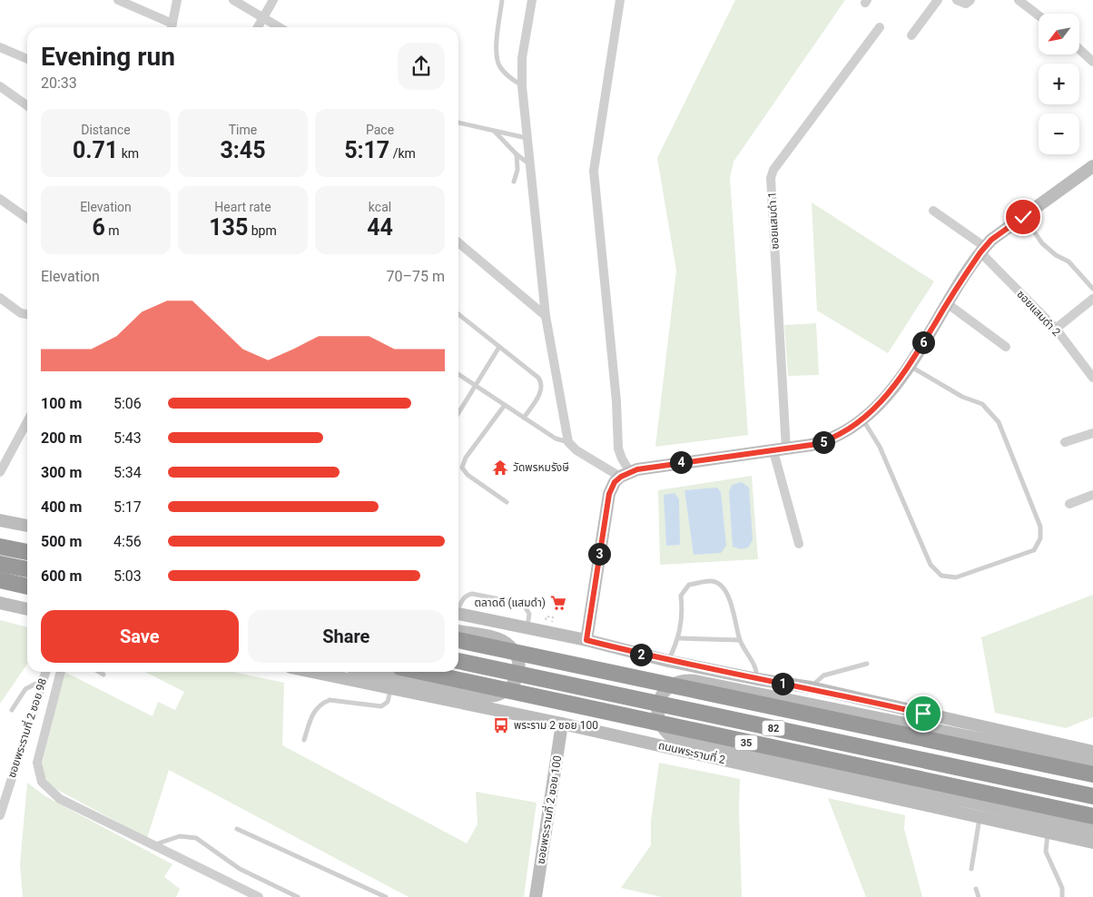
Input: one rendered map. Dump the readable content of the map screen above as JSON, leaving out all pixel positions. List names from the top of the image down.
{
  "streets": {
    "highway": ["82", "35", "ถนนพระรามที่ 2"],
    "main road": ["ซอยพระรามที่ 2 ซอย 100"],
    "street": ["ซอยแสมดำ 1", "ซอยแสมดำ 2", "ซอยพระรามที่ 2 ซอย 98"]
  },
  "crossings": [
    ["ถนนพระรามที่ 2", "ซอยพระรามที่ 2 ซอย 100"]
  ],
  "places": {
    "temple": ["วัดพรหมรังษี"],
    "supermarket": ["ตลาดดี (แสมดำ)"],
    "bus stop": ["พระราม 2 ซอย 100"]
  },
  "north": "bottom left",
  "page": {
    "map_buttons": ["+", "−"],
    "heading": ["Evening run", "20:33"],
    "stats": [
      ["Distance", "0.71 km"],
      ["Time", "3:45"],
      ["Pace", "5:17 /km"],
      ["Elevation", "6 m"],
      ["Heart rate", "135 bpm"],
      ["kcal", "44"]
    ],
    "chart": ["Elevation", "70–75 m"],
    "pins": [
      "6",
      "5",
      "4",
      "3",
      "2",
      "1"
    ],
    "list": [
      {
        "name": "100 m",
        "note": "5:06"
      },
      {
        "name": "200 m",
        "note": "5:43"
      },
      {
        "name": "300 m",
        "note": "5:34"
      },
      {
        "name": "400 m",
        "note": "5:17"
      },
      {
        "name": "500 m",
        "note": "4:56"
      },
      {
        "name": "600 m",
        "note": "5:03"
      }
    ],
    "buttons": ["Save", "Share"]
  }
}
